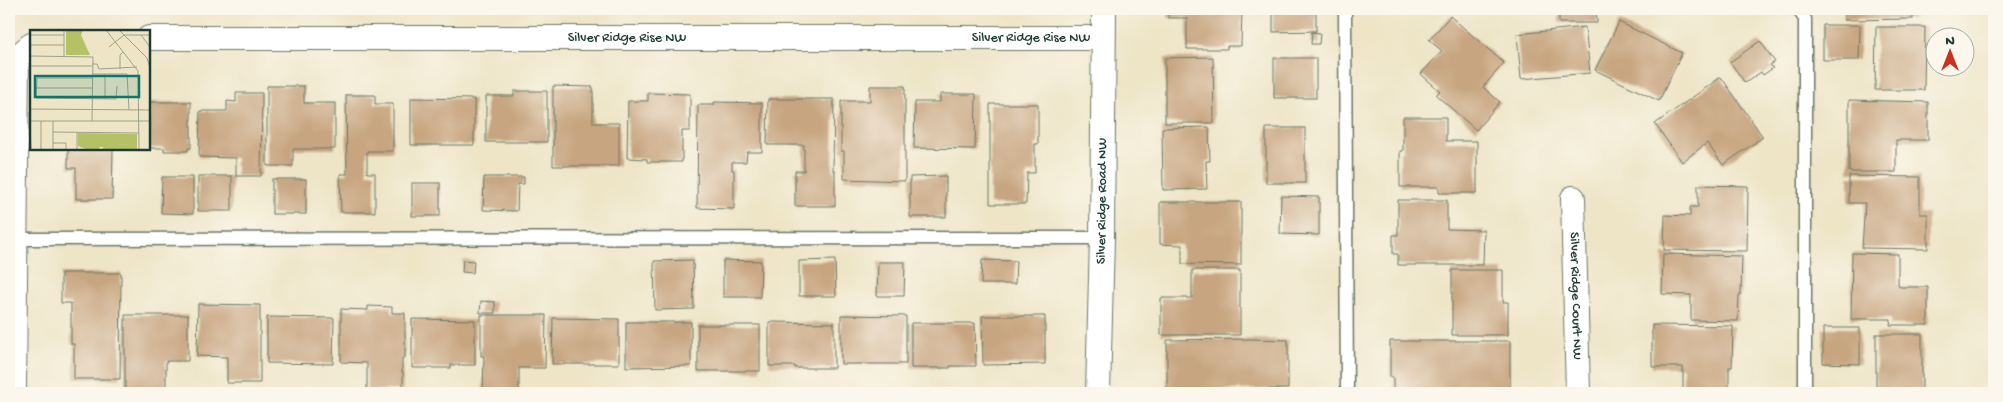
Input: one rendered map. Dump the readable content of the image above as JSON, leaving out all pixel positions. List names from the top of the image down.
{
  "streets": {
    "street": ["Silver Ridge Rise NW", "Silver Ridge Road NW", "Silver Ridge Court NW"]
  },
  "crossings": [
    ["Silver Ridge Rise NW", "Silver Ridge Road NW"]
  ],
  "north": "top"
}
